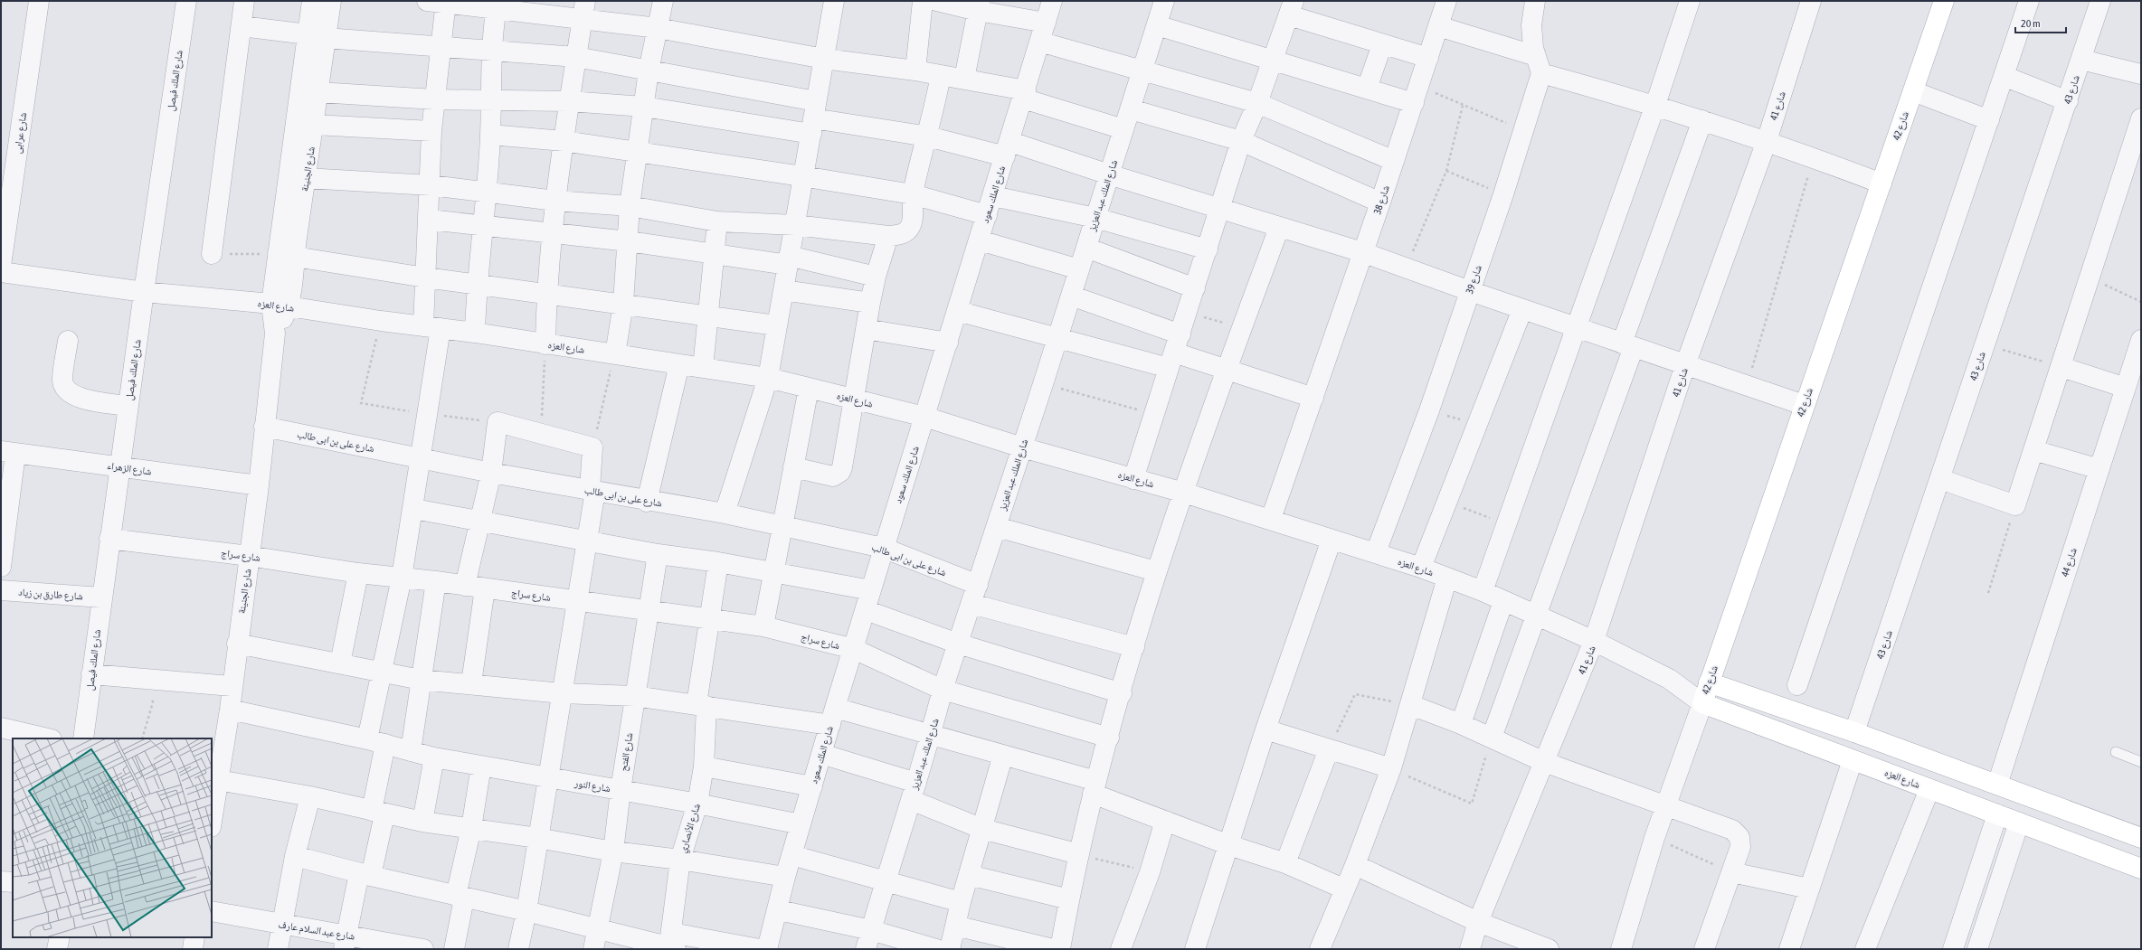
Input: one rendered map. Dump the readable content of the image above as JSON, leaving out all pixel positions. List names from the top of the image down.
{
  "streets": {
    "main road": ["شارع 42", "شارع العزه"],
    "street": [
      "شارع الملك فيصل",
      "شارع 43",
      "شارع 41",
      "شارع عرابى",
      "شارع الجنينة",
      "شارع الملك سعود",
      "شارع الملك عبد العزيز",
      "شارع 38",
      "شارع 39",
      "شارع على بن ابى طالب",
      "شارع الزهراء",
      "شارع سراج",
      "شارع 44",
      "شارع طارق بن زياد",
      "شارع الفتح",
      "شارع النور",
      "شارع الأنصاري",
      "شارع عبد السلام عارف"
    ]
  },
  "crossings": [
    ["شارع الملك فيصل", "شارع العزه"],
    ["شارع الملك فيصل", "شارع الزهراء"],
    ["شارع الملك فيصل", "شارع سراج"],
    ["شارع الملك فيصل", "شارع طارق بن زياد"],
    ["شارع 43", "شارع العزه"],
    ["شارع 41", "شارع العزه"],
    ["شارع 42", "شارع العزه"],
    ["شارع الجنينة", "شارع العزه"],
    ["شارع الجنينة", "شارع على بن ابى طالب"],
    ["شارع الجنينة", "شارع الزهراء"],
    ["شارع الجنينة", "شارع سراج"],
    ["شارع الجنينة", "شارع النور"],
    ["شارع الملك سعود", "شارع العزه"],
    ["شارع الملك سعود", "شارع على بن ابى طالب"],
    ["شارع الملك سعود", "شارع سراج"],
    ["شارع الملك سعود", "شارع النور"],
    ["شارع الملك عبد العزيز", "شارع العزه"],
    ["شارع الملك عبد العزيز", "شارع على بن ابى طالب"],
    ["شارع الملك عبد العزيز", "شارع سراج"],
    ["شارع 38", "شارع العزه"],
    ["شارع 39", "شارع العزه"],
    ["شارع العزه", "شارع 44"],
    ["شارع سراج", "شارع الفتح"],
    ["شارع سراج", "شارع الأنصاري"],
    ["شارع الفتح", "شارع النور"],
    ["شارع النور", "شارع الأنصاري"]
  ],
  "scale_bar": "20 m"
}
